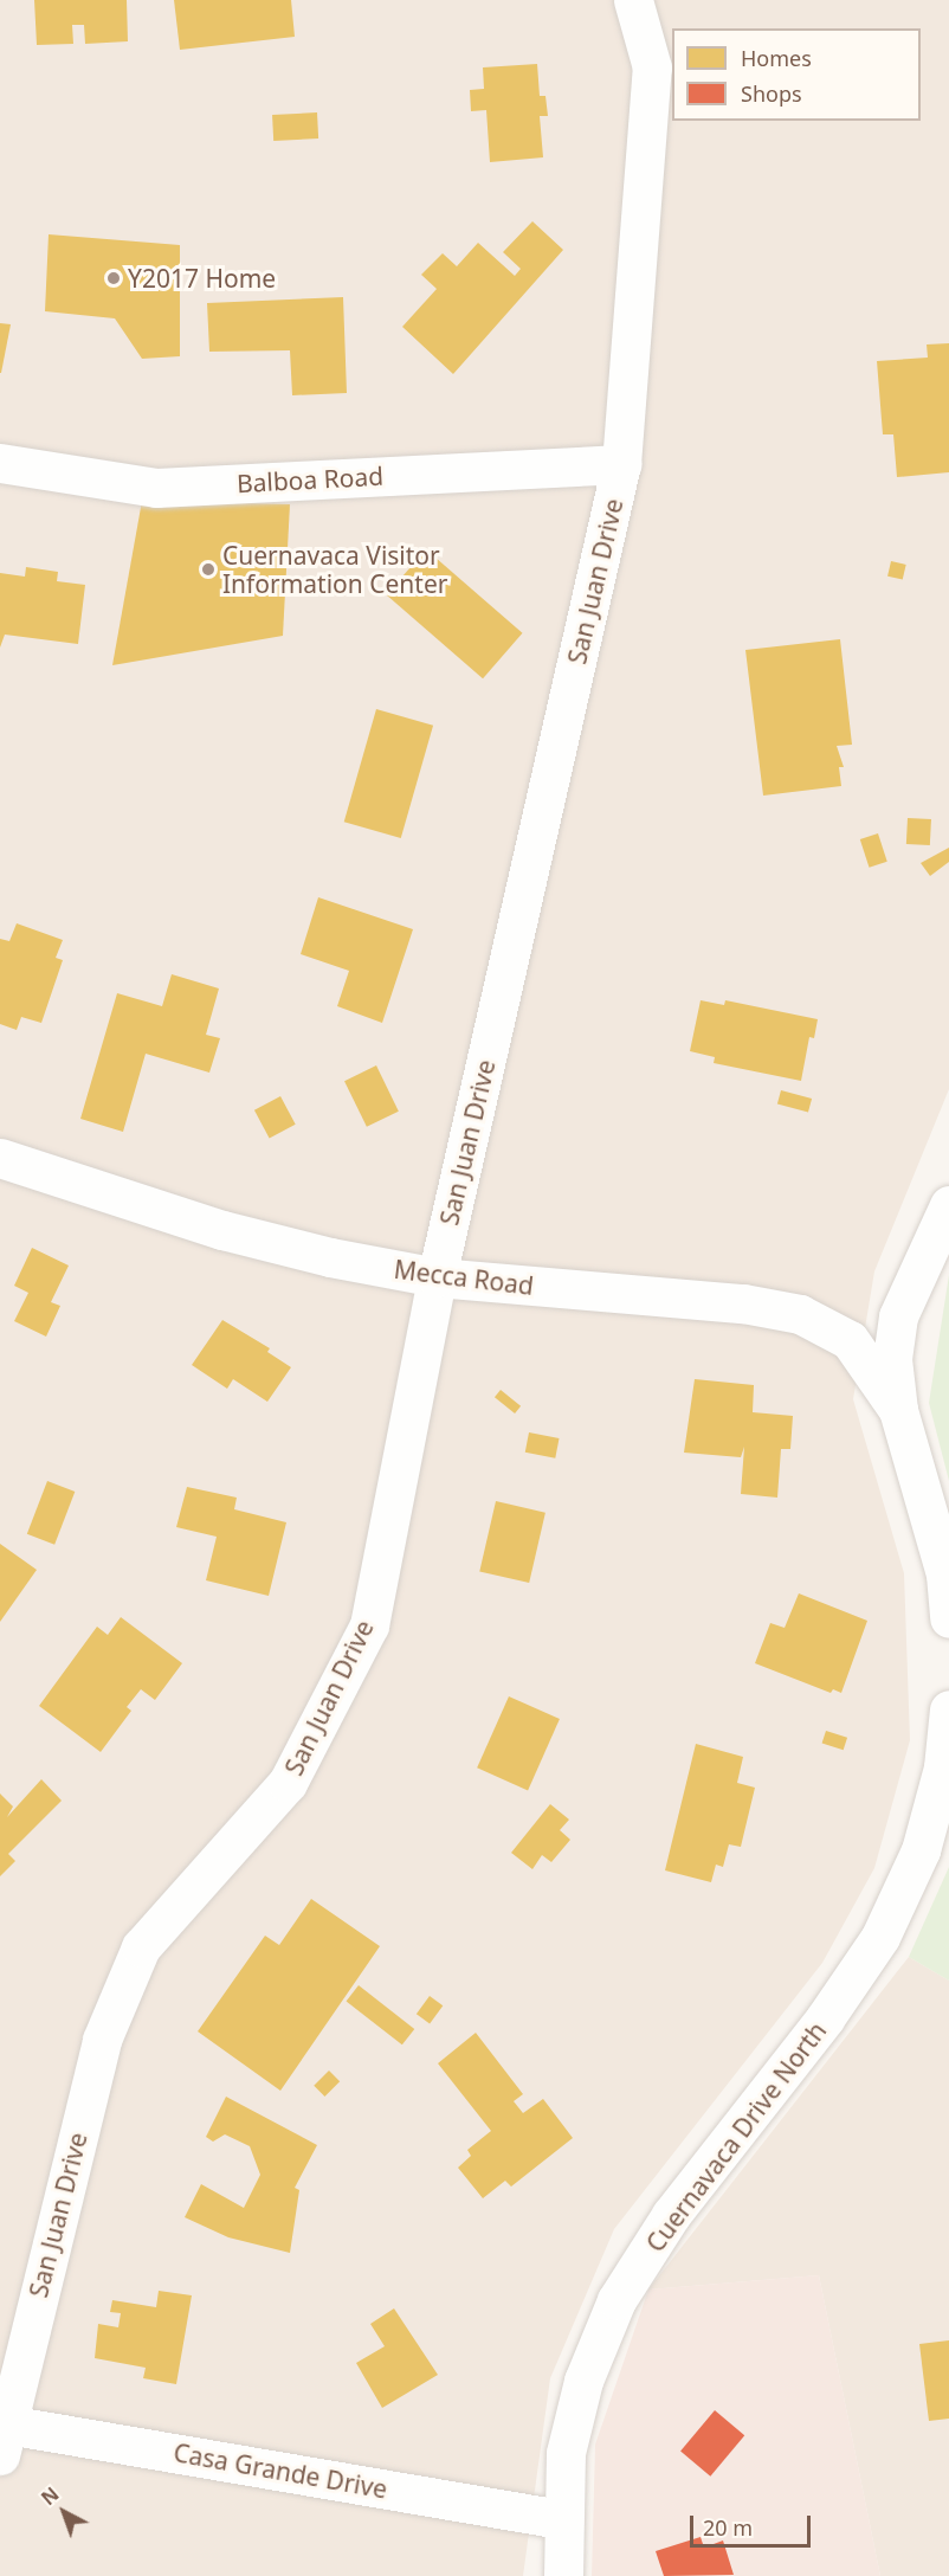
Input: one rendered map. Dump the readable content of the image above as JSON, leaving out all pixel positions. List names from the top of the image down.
{
  "streets": {
    "street": [
      "Balboa Road",
      "San Juan Drive",
      "Mecca Road",
      "Cuernavaca Drive North",
      "Casa Grande Drive"
    ]
  },
  "crossings": [
    ["Balboa Road", "San Juan Drive"],
    ["San Juan Drive", "Mecca Road"],
    ["San Juan Drive", "Casa Grande Drive"],
    ["Cuernavaca Drive North", "Casa Grande Drive"]
  ],
  "places": ["Y2017 Home", "Cuernavaca Visitor Information Center"],
  "legend": ["Homes", "Shops"],
  "scale_bar": "20 m",
  "north": "top left"
}
